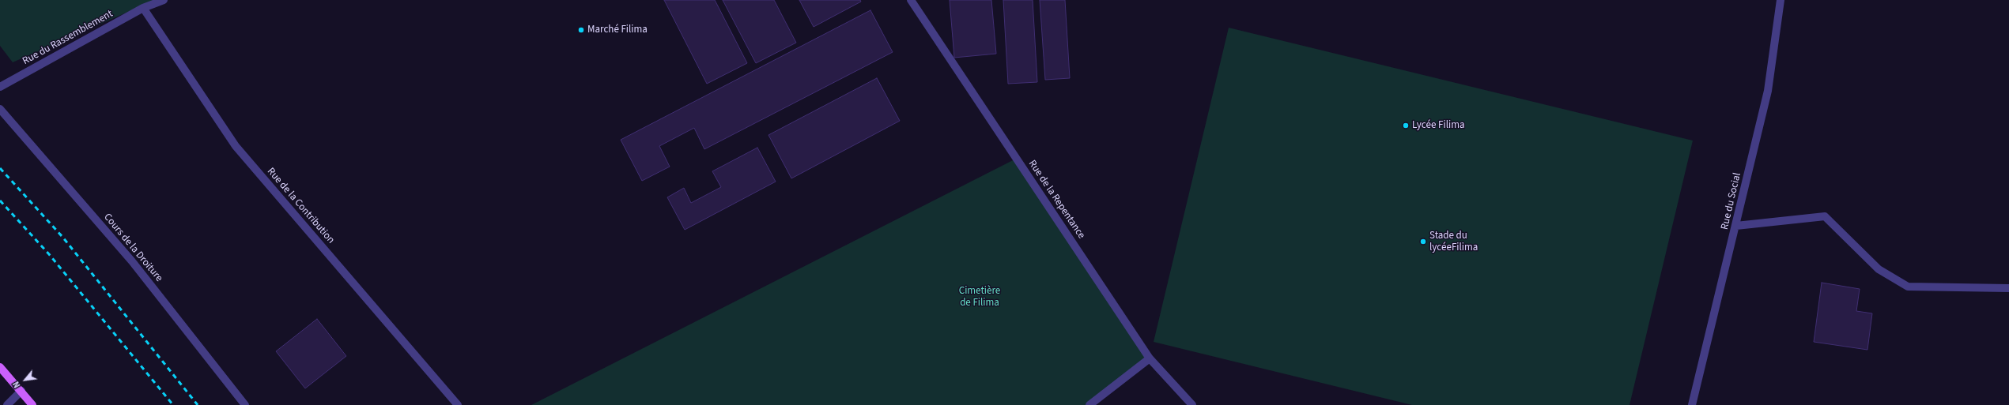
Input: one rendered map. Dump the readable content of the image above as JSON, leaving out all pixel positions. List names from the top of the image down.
{
  "streets": {
    "street": [
      "Rue du Rassemblement",
      "Rue de la Repentance",
      "Rue du Social",
      "Rue de la Contribution",
      "Cours de la Droiture"
    ]
  },
  "crossings": [
    ["Rue du Rassemblement", "Rue de la Contribution"]
  ],
  "parks": ["Cimetière de Filima"],
  "places": ["Marché Filima", "Lycée Filima", "Stade du lycéeFilima"],
  "north": "bottom left"
}
